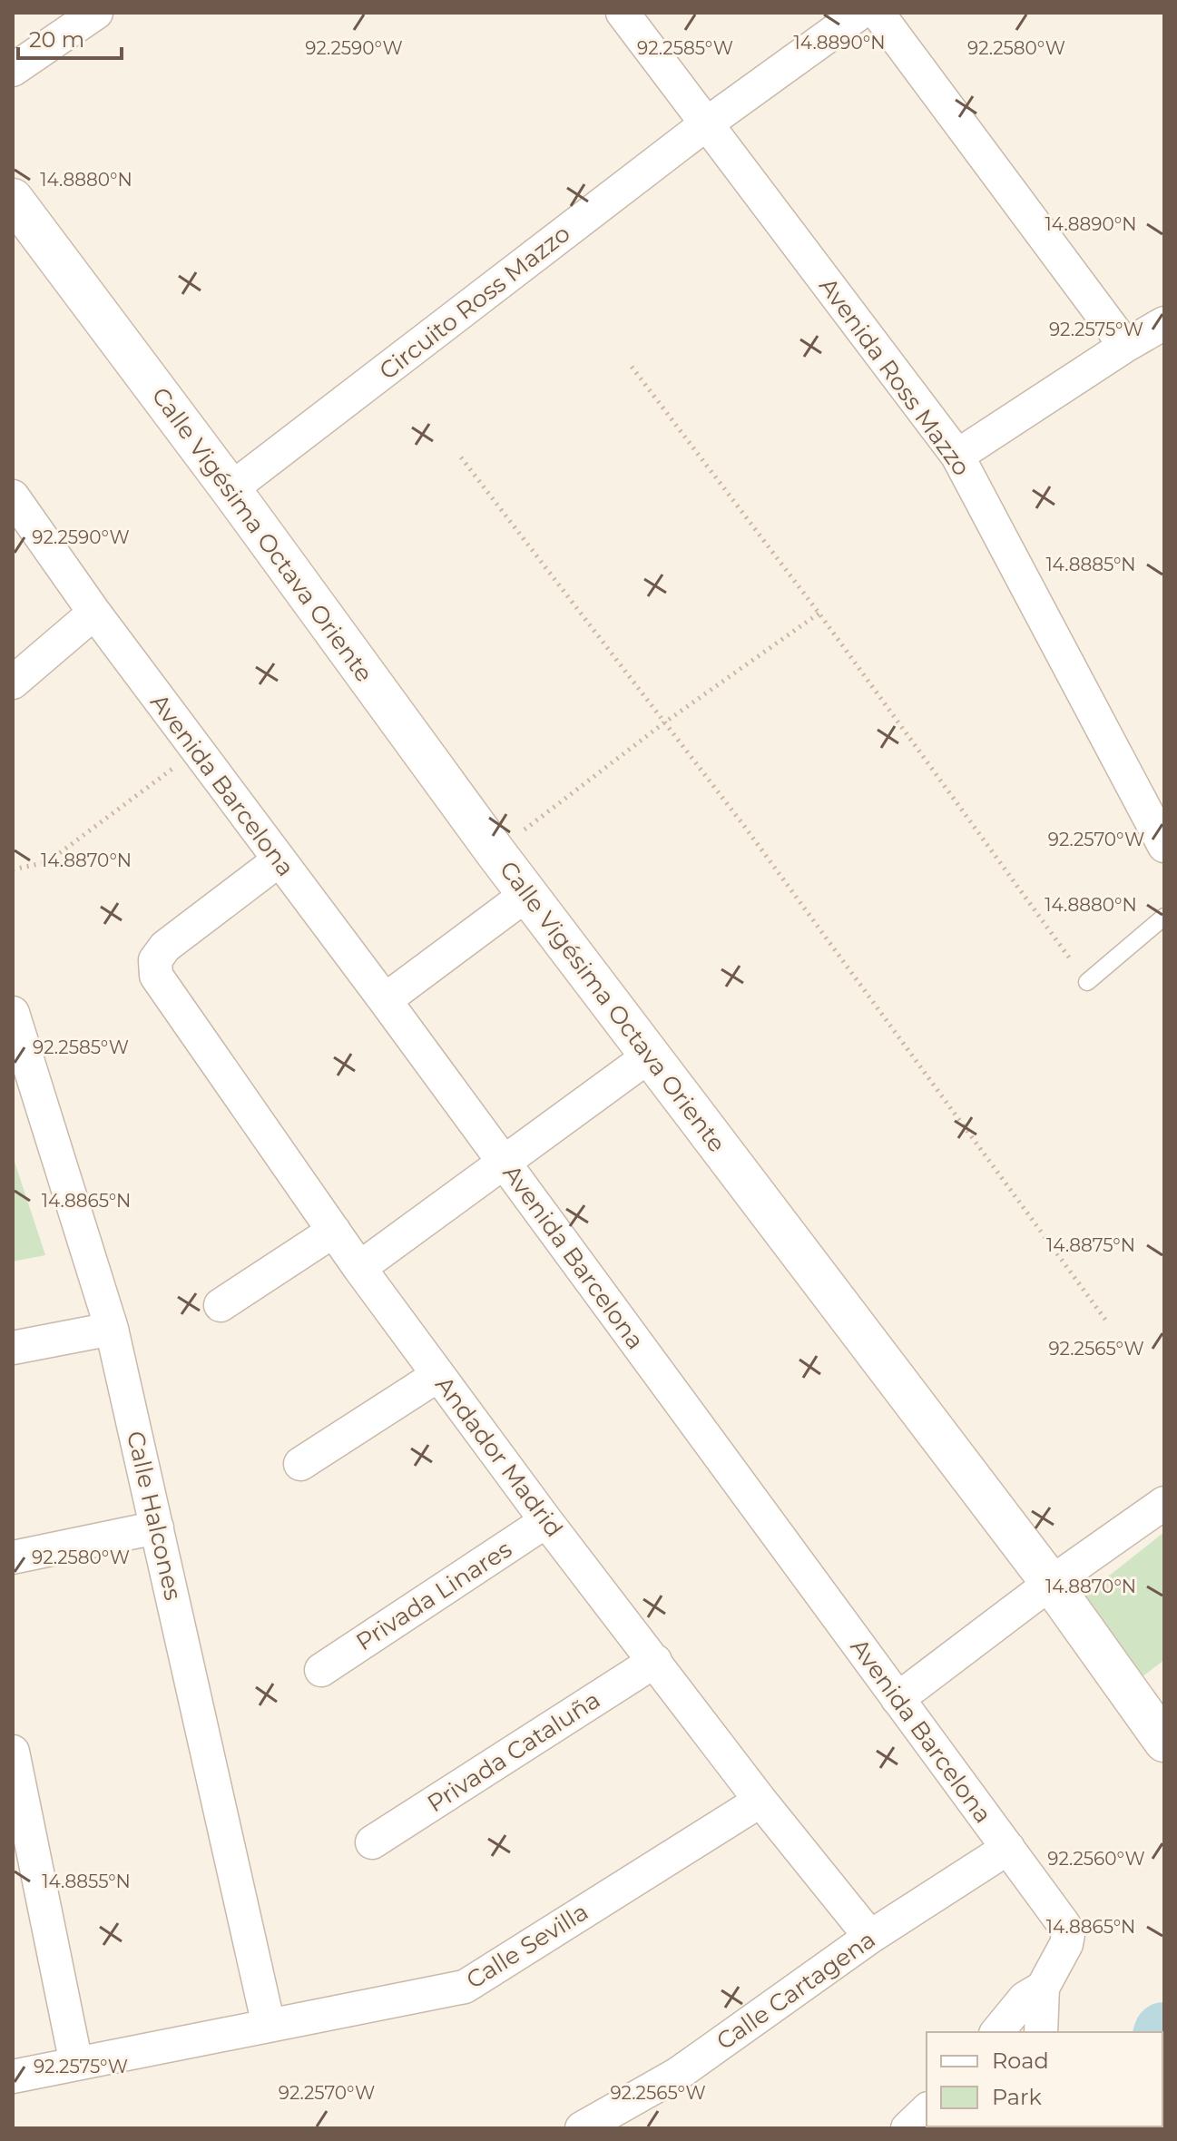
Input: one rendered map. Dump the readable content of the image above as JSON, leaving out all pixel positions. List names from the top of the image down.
{
  "streets": {
    "main road": ["Calle Vigésima Octava Oriente"],
    "street": [
      "Circuito Ross Mazzo",
      "Avenida Ross Mazzo",
      "Avenida Barcelona",
      "Andador Madrid",
      "Calle Halcones",
      "Privada Linares",
      "Privada Cataluña",
      "Calle Sevilla",
      "Calle Cartagena"
    ]
  },
  "crossings": [
    ["Circuito Ross Mazzo", "Avenida Ross Mazzo"],
    ["Circuito Ross Mazzo", "Calle Vigésima Octava Oriente"],
    ["Avenida Barcelona", "Andador Madrid"],
    ["Avenida Barcelona", "Calle Cartagena"],
    ["Andador Madrid", "Privada Linares"],
    ["Andador Madrid", "Privada Cataluña"],
    ["Andador Madrid", "Calle Sevilla"],
    ["Andador Madrid", "Calle Cartagena"],
    ["Calle Halcones", "Calle Sevilla"]
  ],
  "legend": ["Road", "Park"],
  "scale_bar": "20 m",
  "coordinates": [
    "14.8890°N",
    "92.2590°W",
    "92.2585°W",
    "92.2580°W",
    "14.8880°N",
    "92.2575°W",
    "14.8885°N",
    "92.2570°W",
    "14.8870°N",
    "14.8865°N",
    "14.8875°N",
    "92.2565°W",
    "92.2560°W",
    "14.8855°N"
  ]
}
